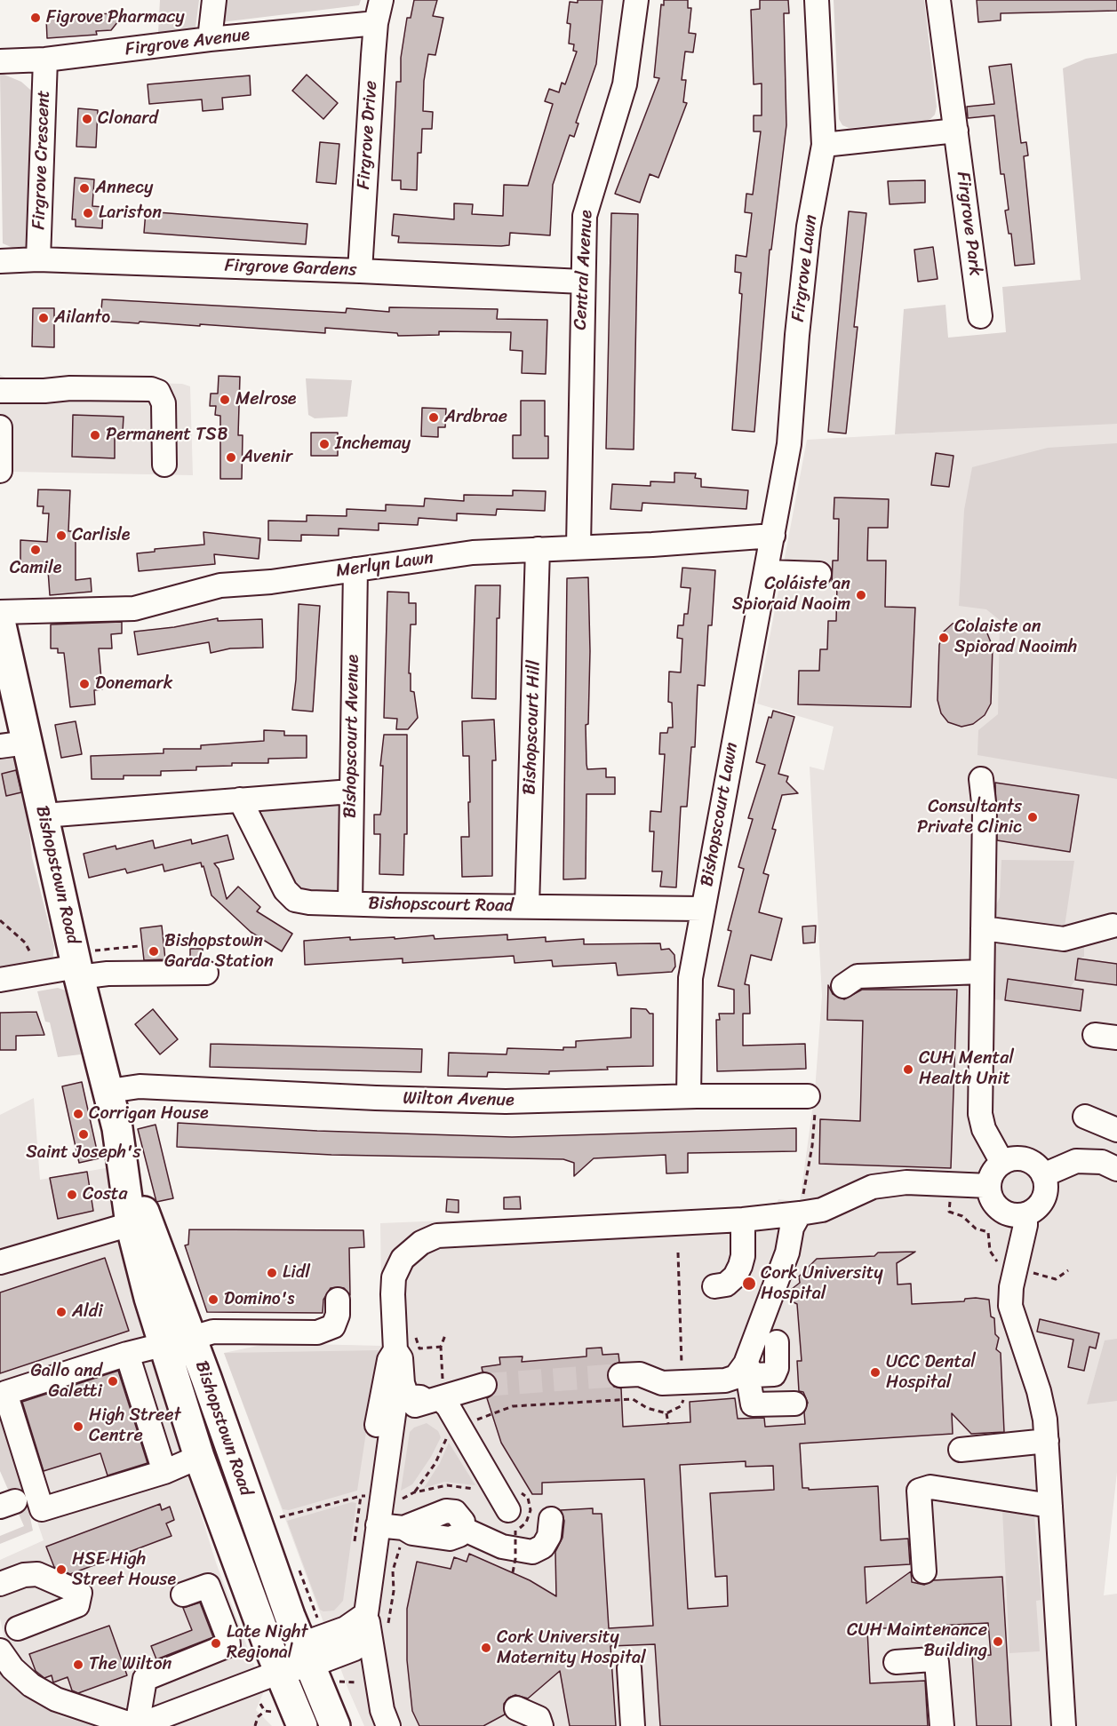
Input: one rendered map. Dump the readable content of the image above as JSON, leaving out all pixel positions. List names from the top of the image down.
{
  "streets": {
    "main road": ["Bishopstown Road"],
    "street": [
      "Firgrove Avenue",
      "Firgrove Drive",
      "Firgrove Crescent",
      "Firgrove Park",
      "Firgrove Gardens",
      "Firgrove Lawn",
      "Central Avenue",
      "Merlyn Lawn",
      "Bishopscourt Hill",
      "Bishopscourt Avenue",
      "Bishopscourt Lawn",
      "Bishopscourt Road",
      "Wilton Avenue"
    ]
  },
  "crossings": [
    ["Firgrove Avenue", "Firgrove Drive"],
    ["Firgrove Avenue", "Firgrove Crescent"],
    ["Firgrove Drive", "Firgrove Gardens"],
    ["Firgrove Crescent", "Firgrove Gardens"],
    ["Firgrove Gardens", "Central Avenue"],
    ["Firgrove Lawn", "Merlyn Lawn"],
    ["Firgrove Lawn", "Bishopscourt Lawn"],
    ["Central Avenue", "Merlyn Lawn"],
    ["Merlyn Lawn", "Bishopscourt Hill"],
    ["Merlyn Lawn", "Bishopscourt Avenue"],
    ["Merlyn Lawn", "Bishopscourt Lawn"],
    ["Bishopscourt Hill", "Bishopscourt Road"],
    ["Bishopscourt Avenue", "Bishopscourt Road"],
    ["Bishopscourt Lawn", "Bishopscourt Road"],
    ["Bishopscourt Lawn", "Wilton Avenue"],
    ["Bishopstown Road", "Wilton Avenue"]
  ],
  "places": [
    "Figrove Pharmacy",
    "Clonard",
    "Annecy",
    "Lariston",
    "Ailanto",
    "Melrose",
    "Ardbrae",
    "Permanent TSB",
    "Inchemay",
    "Avenir",
    "Carlisle",
    "Camile",
    "Coláiste an Spioraid Naoim",
    "Colaiste an Spiorad Naoimh",
    "Donemark",
    "Consultants Private Clinic",
    "Bishopstown Garda Station",
    "CUH Mental Health Unit",
    "Corrigan House",
    "Saint Joseph's",
    "Costa",
    "Lidl",
    "Cork University Hospital",
    "Domino's",
    "Aldi",
    "UCC Dental Hospital",
    "Gallo and Galetti",
    "High Street Centre",
    "HSE High Street House",
    "CUH Maintenance Building",
    "Late Night Regional",
    "Cork University Maternity Hospital",
    "The Wilton"
  ]
}
